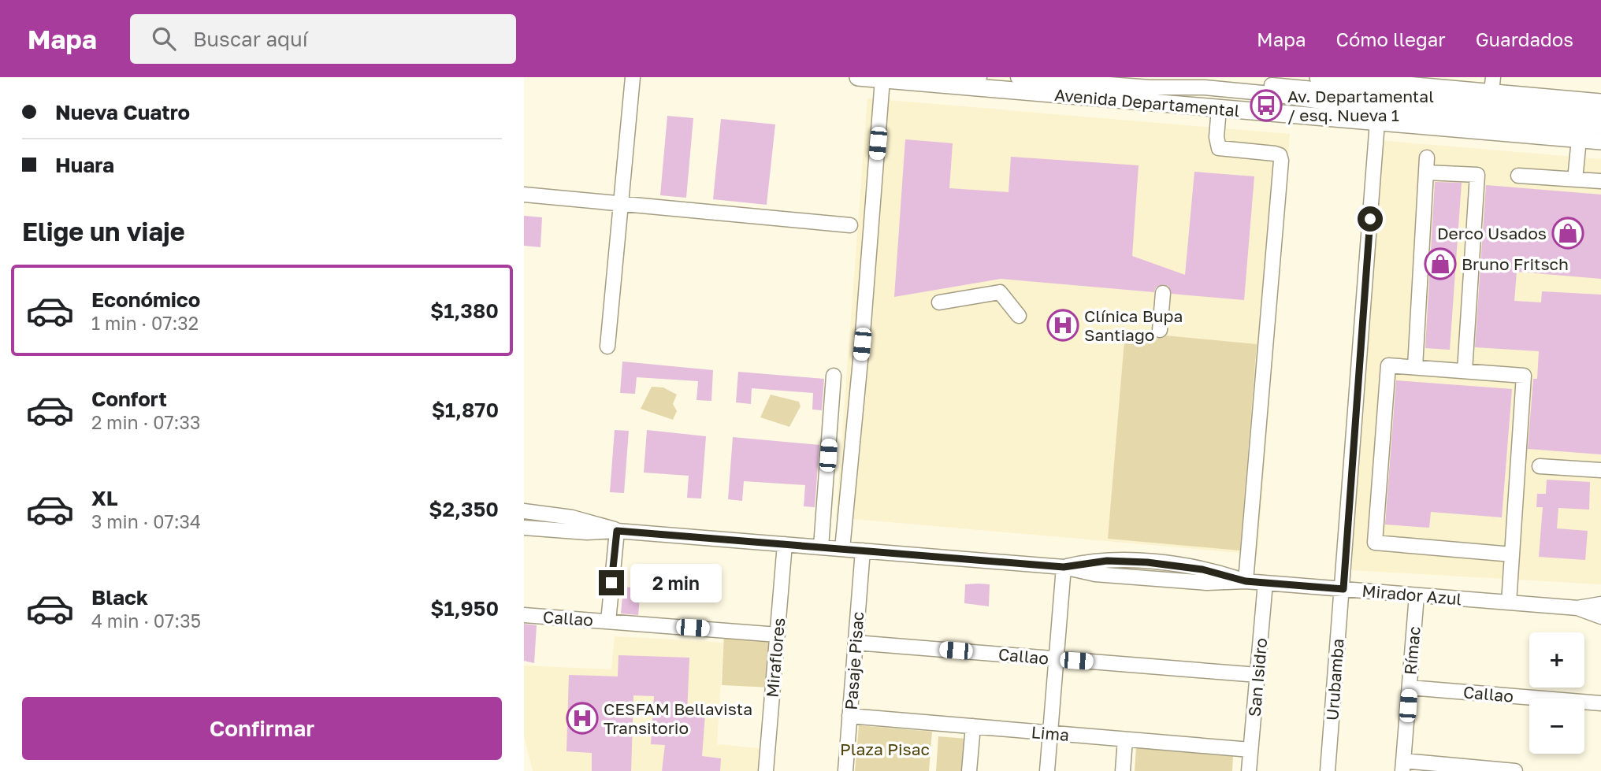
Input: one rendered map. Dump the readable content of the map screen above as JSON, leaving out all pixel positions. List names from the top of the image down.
{
  "streets": {
    "main road": ["Avenida Departamental"],
    "street": [
      "Mirador Azul",
      "Callao",
      "Rímac",
      "Miraflores",
      "Pasaje Pisac",
      "San Isidro",
      "Urubamba",
      "Lima"
    ]
  },
  "crossings": [
    ["Avenida Departamental", "Urubamba"],
    ["Mirador Azul", "Rímac"],
    ["Mirador Azul", "Miraflores"],
    ["Mirador Azul", "Pasaje Pisac"],
    ["Mirador Azul", "San Isidro"],
    ["Mirador Azul", "Urubamba"],
    ["Callao", "Rímac"],
    ["Callao", "Miraflores"],
    ["Callao", "Pasaje Pisac"],
    ["Callao", "San Isidro"],
    ["Pasaje Pisac", "Lima"],
    ["San Isidro", "Lima"]
  ],
  "parks": ["Plaza Pisac"],
  "places": {
    "bus stop": ["Av. Departamental / esq. Nueva 1"],
    "shop": ["Derco Usados", "Bruno Fritsch"],
    "hospital": ["Clínica Bupa Santiago", "CESFAM Bellavista Transitorio"]
  },
  "page": {
    "header": "Mapa",
    "search": "Buscar aquí",
    "nav": ["Mapa", "Cómo llegar", "Guardados"],
    "banner": ["Nueva Cuatro", "Huara"],
    "heading": "Elige un viaje",
    "list": [
      {
        "name": "Económico",
        "note": "1 min · 07:32",
        "value": "$1,380"
      },
      {
        "name": "Confort",
        "note": "2 min · 07:33",
        "value": "$1,870"
      },
      {
        "name": "XL",
        "note": "3 min · 07:34",
        "value": "$2,350"
      },
      {
        "name": "Black",
        "note": "4 min · 07:35",
        "value": "$1,950"
      }
    ],
    "bubble": "2 min",
    "map_buttons": ["+", "−"],
    "buttons": "Confirmar"
  }
}
